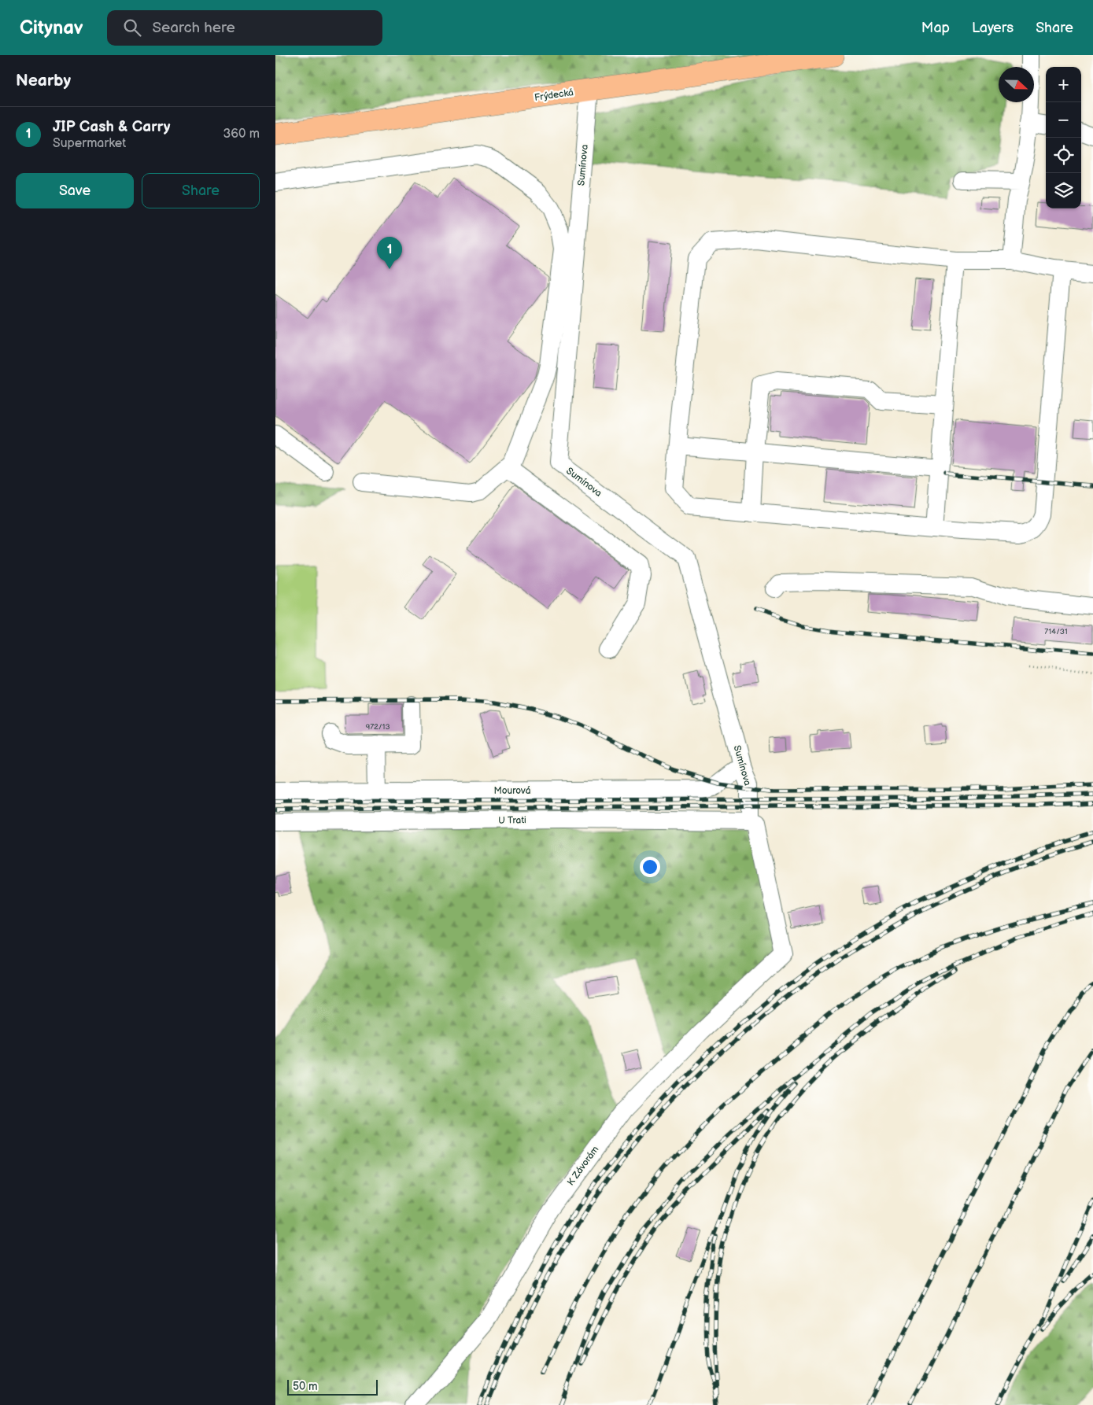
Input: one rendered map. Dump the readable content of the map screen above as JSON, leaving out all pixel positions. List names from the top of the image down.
{
  "streets": {
    "main road": ["Frýdecká"],
    "street": [
      "Sumínova",
      "Mourová",
      "U Trati",
      "K Závorám"
    ]
  },
  "crossings": [
    ["Frýdecká", "Sumínova"],
    ["Sumínova", "Mourová"],
    ["Sumínova", "U Trati"],
    ["Sumínova", "K Závorám"],
    ["U Trati", "K Závorám"]
  ],
  "house_numbers": ["714/31", "972/13"],
  "scale_bar": "50 m",
  "north": "right",
  "page": {
    "header": "Citynav",
    "search": "Search here",
    "nav": ["Map", "Layers", "Share"],
    "heading": "Nearby",
    "map_buttons": ["+", "−"],
    "list": [
      {
        "mark": "1",
        "name": "JIP Cash & Carry",
        "note": "Supermarket",
        "value": "360 m"
      }
    ],
    "buttons": ["Save", "Share"],
    "pins": "1",
    "scale": "50 m"
  }
}
